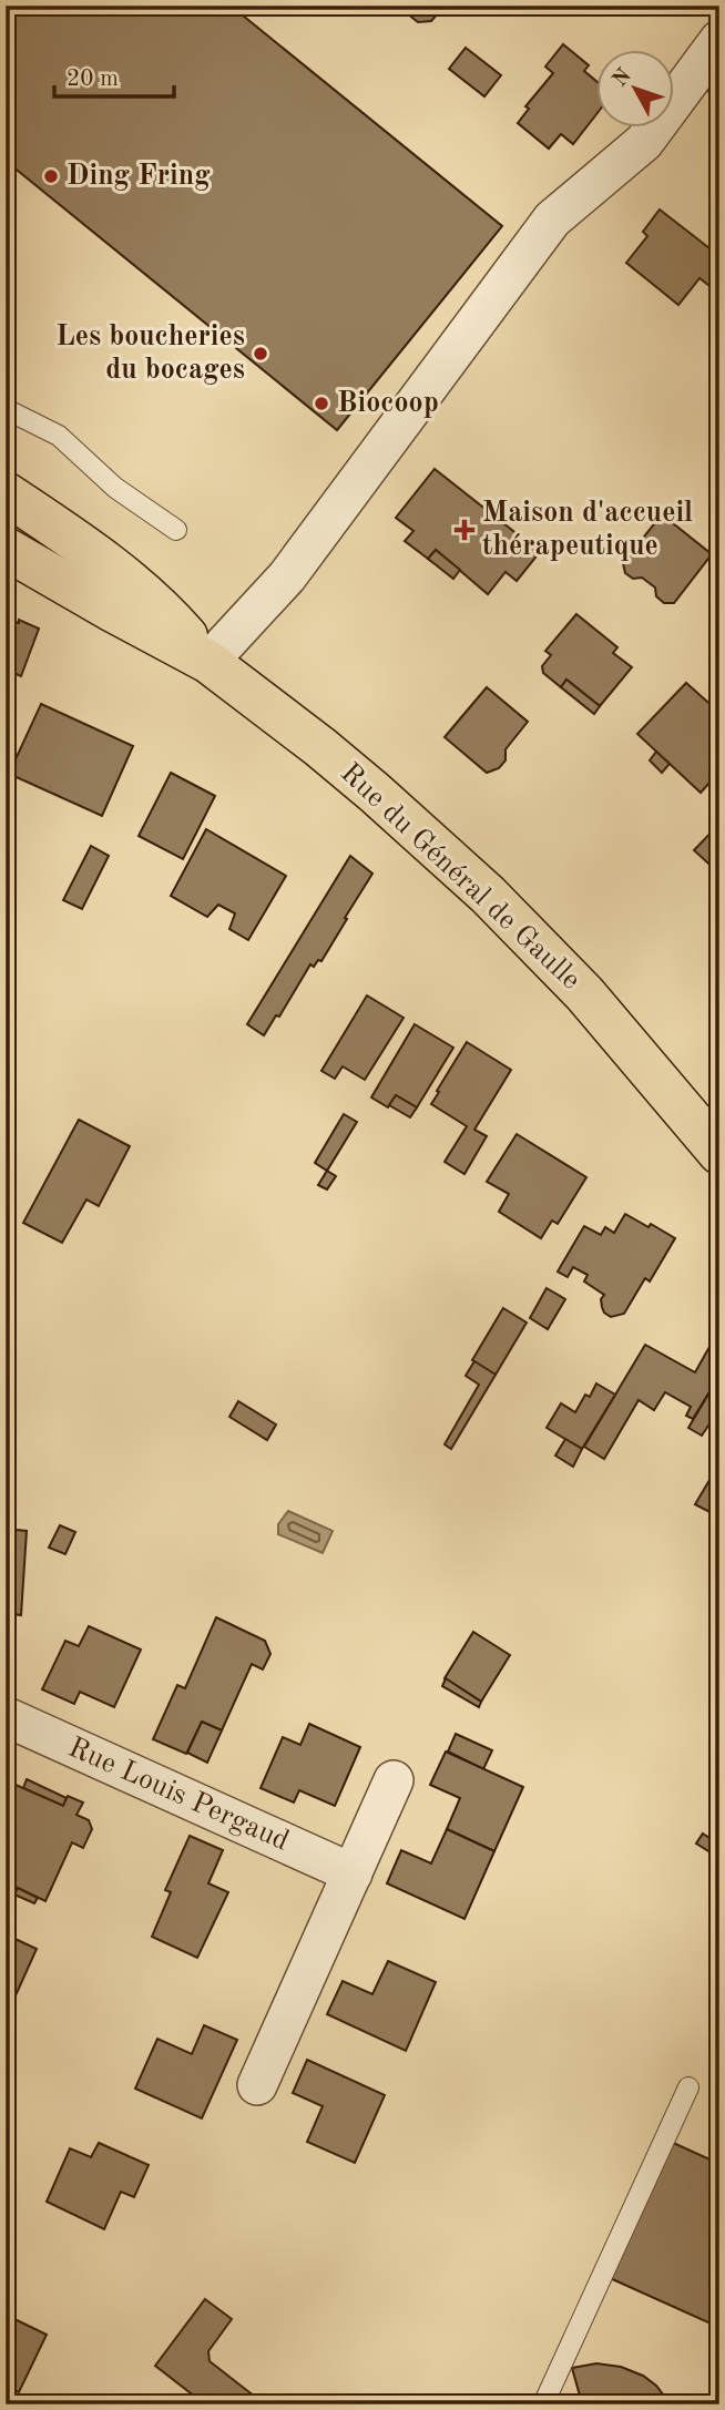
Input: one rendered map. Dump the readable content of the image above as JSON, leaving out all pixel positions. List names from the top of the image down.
{
  "streets": {
    "main road": ["Rue du Général de Gaulle"],
    "street": ["Rue Louis Pergaud"]
  },
  "places": {
    "other": ["Ding Fring", "Les boucheries du bocages", "Biocoop"],
    "health": ["Maison d'accueil thérapeutique"]
  },
  "scale_bar": "20 m",
  "north": "top left"
}
